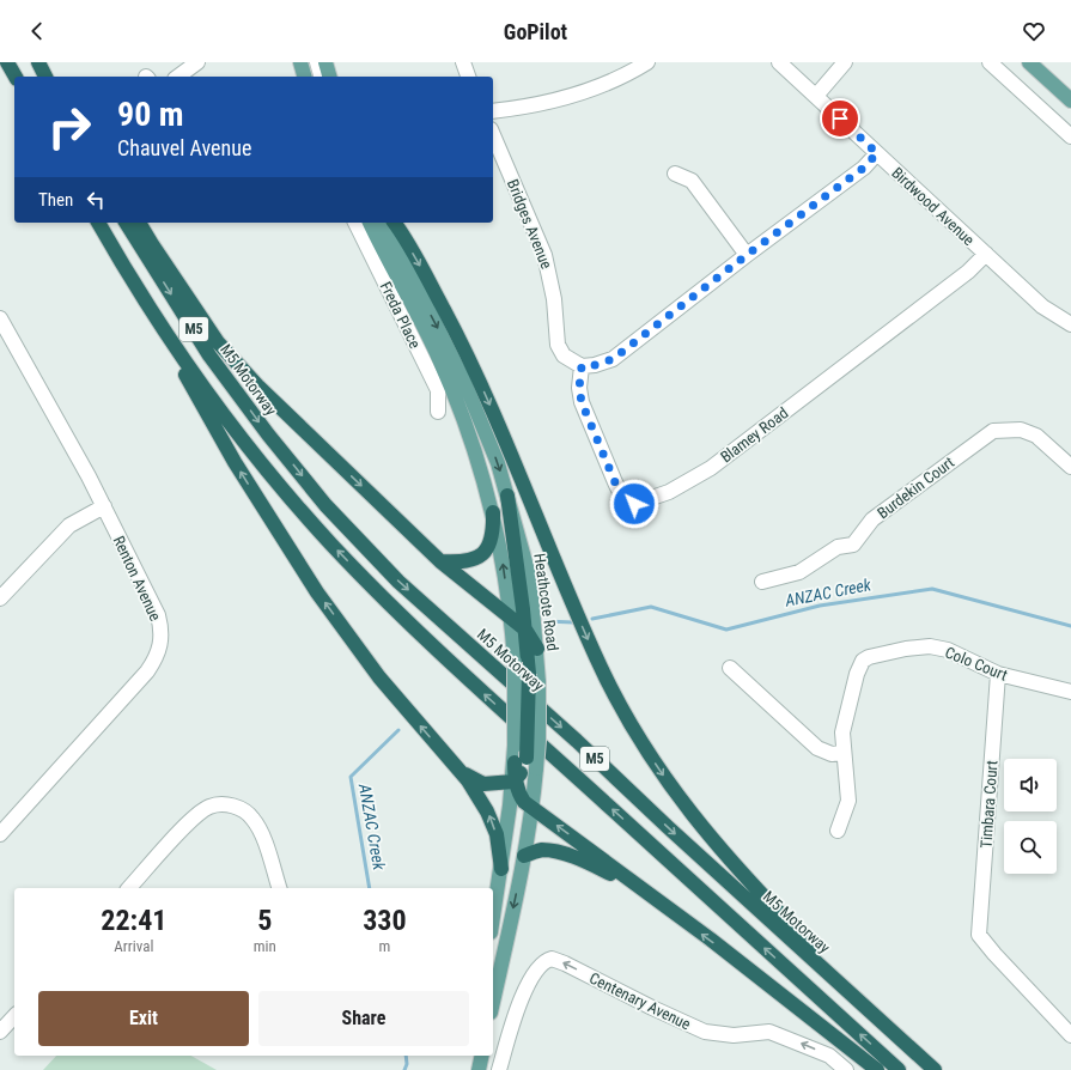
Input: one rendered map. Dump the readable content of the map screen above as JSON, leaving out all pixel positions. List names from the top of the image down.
{
  "streets": {
    "highway": ["M5", "M5 Motorway"],
    "main road": ["Heathcote Road"],
    "street": [
      "Birdwood Avenue",
      "Bridges Avenue",
      "Freda Place",
      "Blamey Road",
      "Burdekin Court",
      "Renton Avenue",
      "Colo Court",
      "Timbara Court",
      "Centenary Avenue"
    ]
  },
  "crossings": [
    ["Birdwood Avenue", "Blamey Road"],
    ["Bridges Avenue", "Blamey Road"],
    ["Colo Court", "Timbara Court"]
  ],
  "water": ["ANZAC Creek"],
  "page": {
    "header": "GoPilot",
    "turn": ["90 m", "Chauvel Avenue"],
    "then": "Then",
    "eta": [
      "22:41",
      "Arrival",
      "5",
      "min",
      "330",
      "m"
    ],
    "buttons": ["Exit", "Share"]
  }
}
